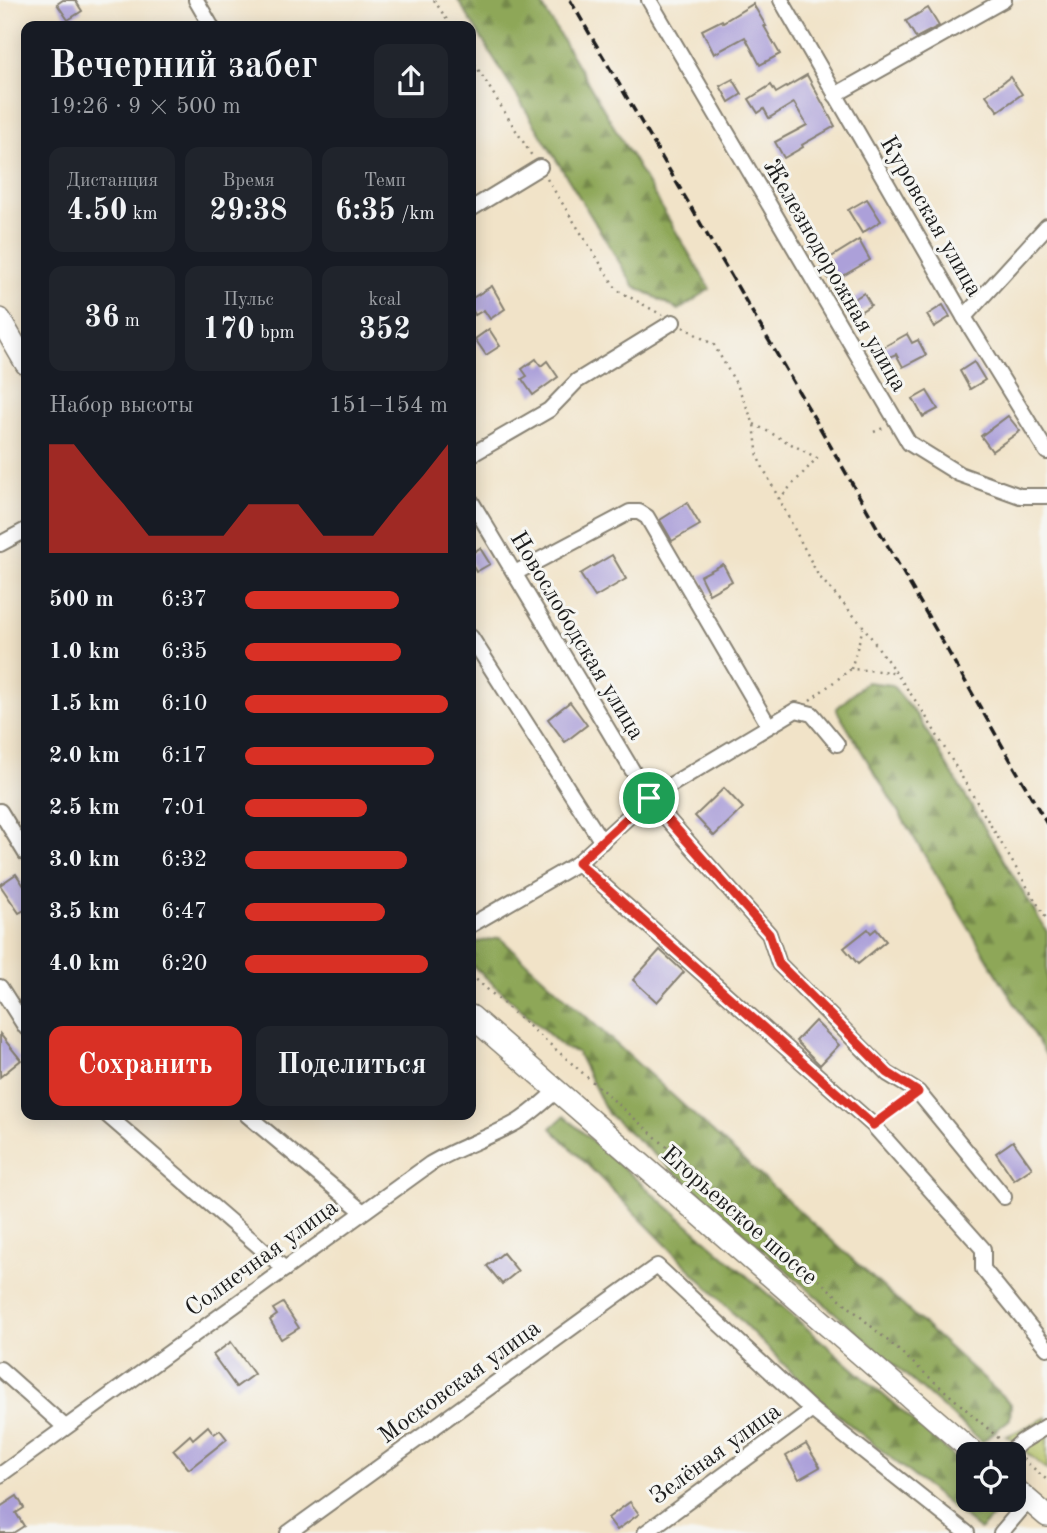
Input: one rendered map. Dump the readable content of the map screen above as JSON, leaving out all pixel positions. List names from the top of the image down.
{
  "streets": {
    "main road": ["Егорьевское шоссе"],
    "street": [
      "Куровская улица",
      "Железнодорожная улица",
      "Новослободская улица",
      "Солнечная улица",
      "Московская улица",
      "Зелёная улица"
    ]
  },
  "crossings": [
    ["Егорьевское шоссе", "Солнечная улица"],
    ["Московская улица", "Зелёная улица"]
  ],
  "page": {
    "heading": ["Вечерний забег", "19:26 · 9 × 500 m"],
    "stats": [
      ["Дистанция", "4.50 km"],
      ["Время", "29:38"],
      ["Темп", "6:35 /km"],
      ["36 m"],
      ["Пульс", "170 bpm"],
      ["kcal", "352"]
    ],
    "chart": ["Набор высоты", "151–154 m"],
    "list": [
      {
        "name": "500 m",
        "note": "6:37"
      },
      {
        "name": "1.0 km",
        "note": "6:35"
      },
      {
        "name": "1.5 km",
        "note": "6:10"
      },
      {
        "name": "2.0 km",
        "note": "6:17"
      },
      {
        "name": "2.5 km",
        "note": "7:01"
      },
      {
        "name": "3.0 km",
        "note": "6:32"
      },
      {
        "name": "3.5 km",
        "note": "6:47"
      },
      {
        "name": "4.0 km",
        "note": "6:20"
      }
    ],
    "buttons": ["Сохранить", "Поделиться"]
  }
}
